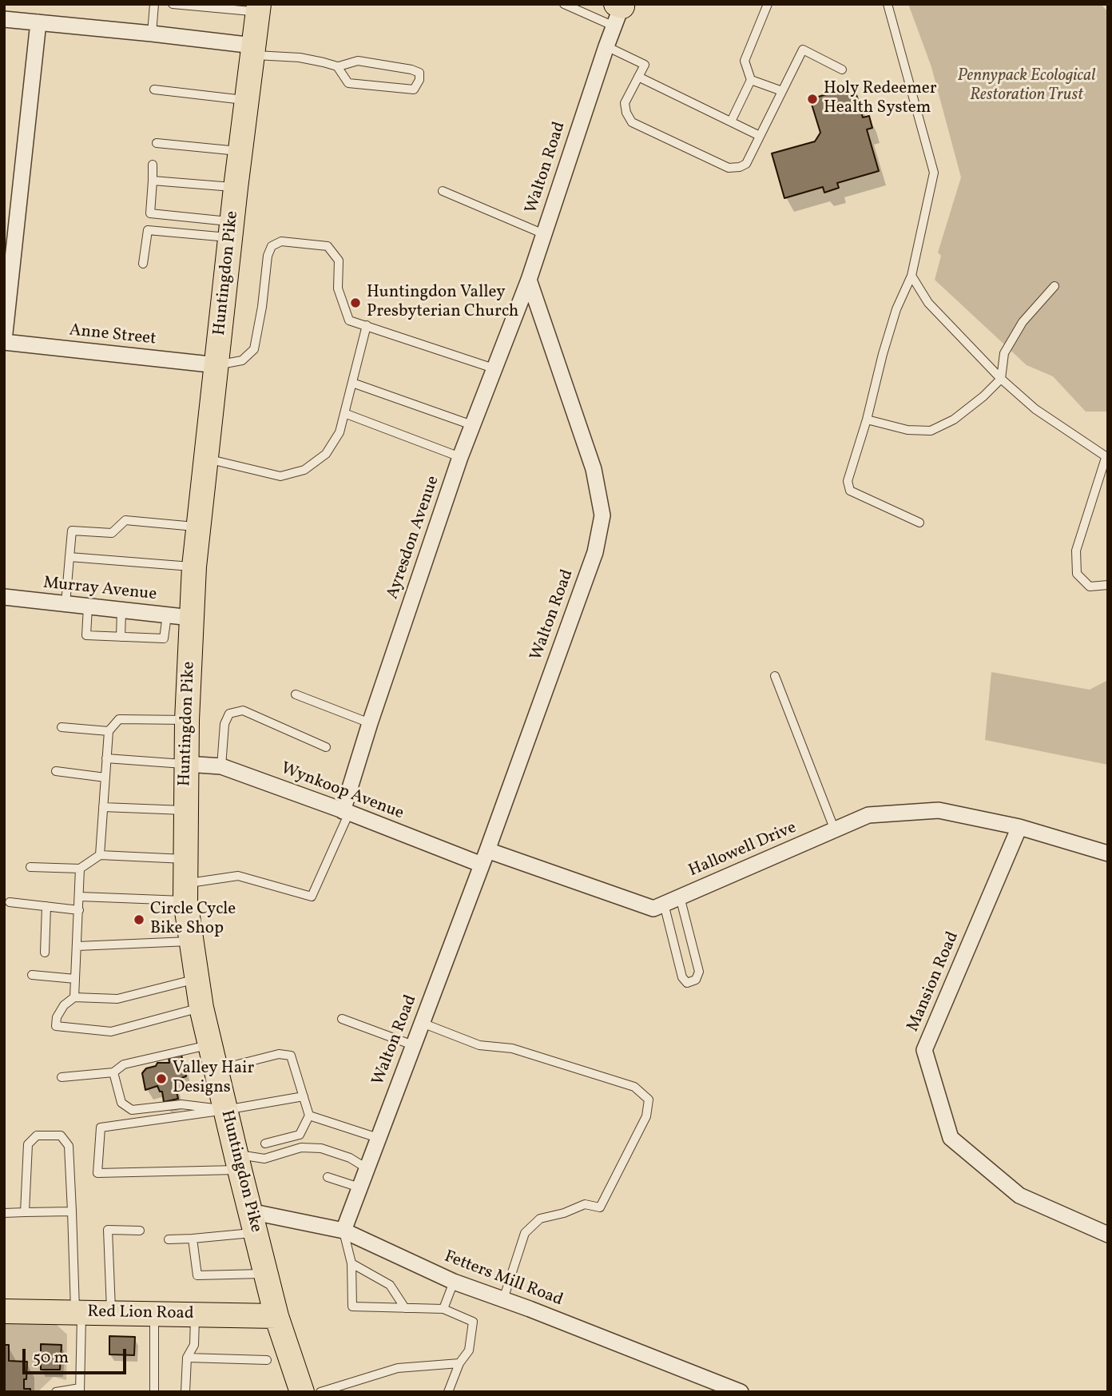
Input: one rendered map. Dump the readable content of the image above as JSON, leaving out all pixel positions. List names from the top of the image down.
{
  "streets": {
    "main road": ["Huntingdon Pike", "Red Lion Road"],
    "street": [
      "Walton Road",
      "Anne Street",
      "Ayresdon Avenue",
      "Murray Avenue",
      "Wynkoop Avenue",
      "Hallowell Drive",
      "Mansion Road",
      "Fetters Mill Road"
    ]
  },
  "crossings": [
    ["Walton Road", "Ayresdon Avenue"],
    ["Walton Road", "Wynkoop Avenue"],
    ["Walton Road", "Hallowell Drive"],
    ["Walton Road", "Fetters Mill Road"],
    ["Huntingdon Pike", "Anne Street"],
    ["Huntingdon Pike", "Murray Avenue"],
    ["Huntingdon Pike", "Wynkoop Avenue"],
    ["Huntingdon Pike", "Fetters Mill Road"],
    ["Huntingdon Pike", "Red Lion Road"],
    ["Ayresdon Avenue", "Wynkoop Avenue"],
    ["Wynkoop Avenue", "Hallowell Drive"],
    ["Hallowell Drive", "Mansion Road"]
  ],
  "parks": ["Pennypack Ecological Restoration Trust"],
  "places": [
    "Holy Redeemer Health System",
    "Huntingdon Valley Presbyterian Church",
    "Circle Cycle Bike Shop",
    "Valley Hair Designs"
  ],
  "scale_bar": "50 m"
}
